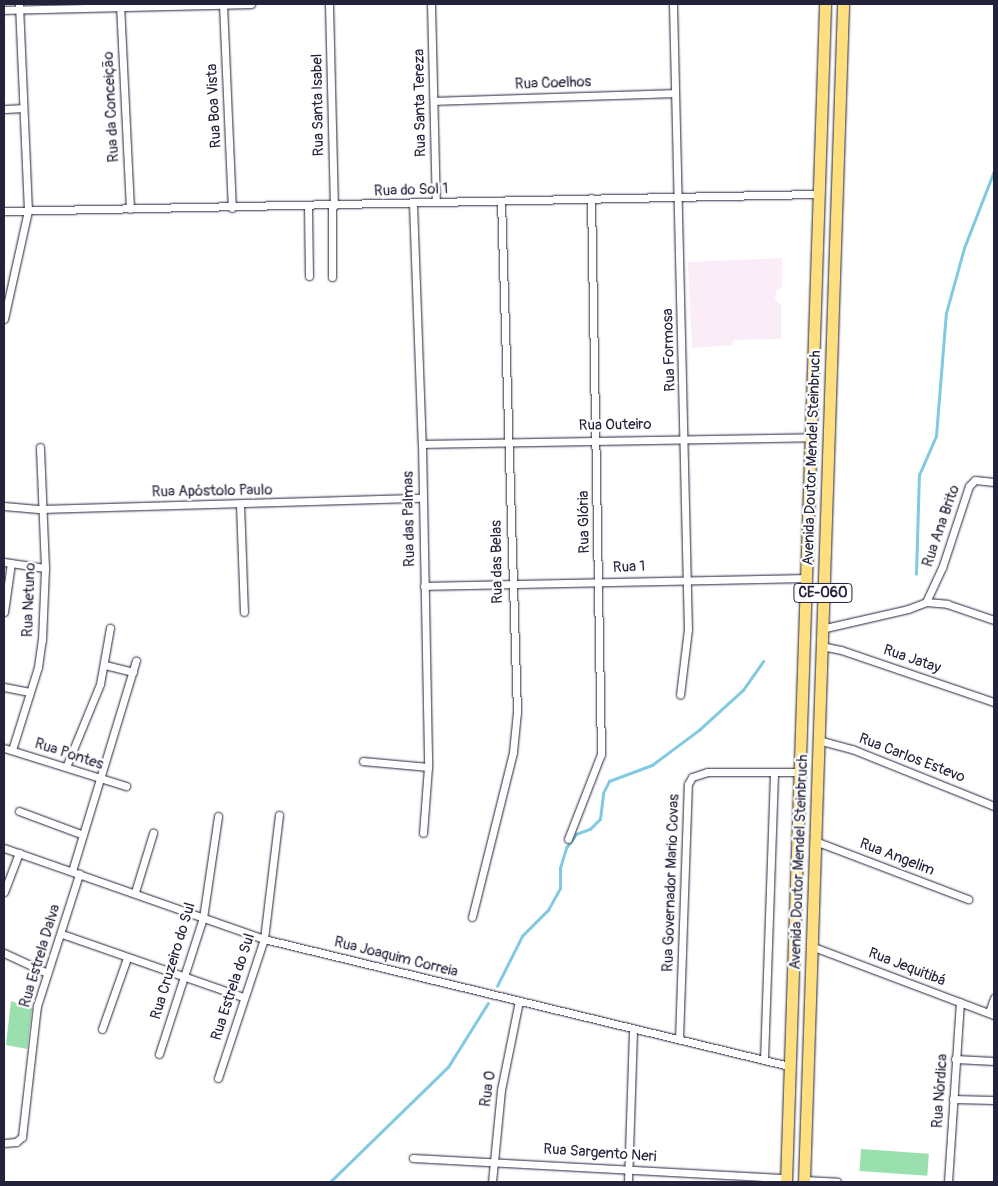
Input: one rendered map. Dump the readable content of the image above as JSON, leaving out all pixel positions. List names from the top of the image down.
{
  "streets": {
    "highway": ["Avenida Doutor Mendel Steinbruch", "CE-060"],
    "street": [
      "Rua Coelhos",
      "Rua Santa Tereza",
      "Rua Santa Isabel",
      "Rua Boa Vista",
      "Rua da Conceição",
      "Rua do Sol 1",
      "Rua Formosa",
      "Rua Outeiro",
      "Rua Apóstolo Paulo",
      "Rua das Palmas",
      "Rua Glória",
      "Rua Ana Brito",
      "Rua das Belas",
      "Rua 1",
      "Rua Netuno",
      "Rua Jatay",
      "Rua Pontes",
      "Rua Carlos Estevo",
      "Rua Angelim",
      "Rua Governador Mario Covas",
      "Rua Estrela Dalva",
      "Rua Joaquim Correia",
      "Rua Cruzeiro do Sul",
      "Rua Jequitibá",
      "Rua Estrela do Sul",
      "Rua O",
      "Rua Nórdica",
      "Rua Sargento Neri"
    ]
  },
  "crossings": [
    ["Rua Coelhos", "Rua Santa Tereza"],
    ["Rua Coelhos", "Rua Formosa"],
    ["Rua Santa Tereza", "Rua do Sol 1"],
    ["Rua Santa Isabel", "Rua do Sol 1"],
    ["Rua Boa Vista", "Rua do Sol 1"],
    ["Rua da Conceição", "Rua do Sol 1"],
    ["Rua do Sol 1", "Rua Formosa"],
    ["Rua do Sol 1", "Avenida Doutor Mendel Steinbruch"],
    ["Rua do Sol 1", "Rua das Palmas"],
    ["Rua do Sol 1", "Rua Glória"],
    ["Rua do Sol 1", "Rua das Belas"],
    ["Rua Formosa", "Rua Outeiro"],
    ["Rua Formosa", "Rua 1"],
    ["Rua Outeiro", "Avenida Doutor Mendel Steinbruch"],
    ["Rua Outeiro", "Rua das Palmas"],
    ["Rua Outeiro", "Rua Glória"],
    ["Rua Outeiro", "Rua das Belas"],
    ["Avenida Doutor Mendel Steinbruch", "Rua 1"],
    ["Avenida Doutor Mendel Steinbruch", "Rua Jatay"],
    ["Avenida Doutor Mendel Steinbruch", "Rua Carlos Estevo"],
    ["Avenida Doutor Mendel Steinbruch", "Rua Angelim"],
    ["Avenida Doutor Mendel Steinbruch", "Rua Governador Mario Covas"],
    ["Avenida Doutor Mendel Steinbruch", "Rua Joaquim Correia"],
    ["Avenida Doutor Mendel Steinbruch", "Rua Jequitibá"],
    ["Avenida Doutor Mendel Steinbruch", "Rua Sargento Neri"],
    ["Rua Apóstolo Paulo", "Rua das Palmas"],
    ["Rua Apóstolo Paulo", "Rua Netuno"],
    ["Rua das Palmas", "Rua 1"],
    ["Rua Glória", "Rua 1"],
    ["Rua das Belas", "Rua 1"],
    ["Rua Netuno", "Rua Pontes"],
    ["Rua Pontes", "Rua Estrela Dalva"],
    ["Rua Governador Mario Covas", "Rua Joaquim Correia"],
    ["Rua Estrela Dalva", "Rua Joaquim Correia"],
    ["Rua Joaquim Correia", "Rua Cruzeiro do Sul"],
    ["Rua Joaquim Correia", "Rua Estrela do Sul"],
    ["Rua Joaquim Correia", "Rua O"],
    ["Rua Jequitibá", "Rua Nórdica"],
    ["Rua O", "Rua Sargento Neri"]
  ]
}
